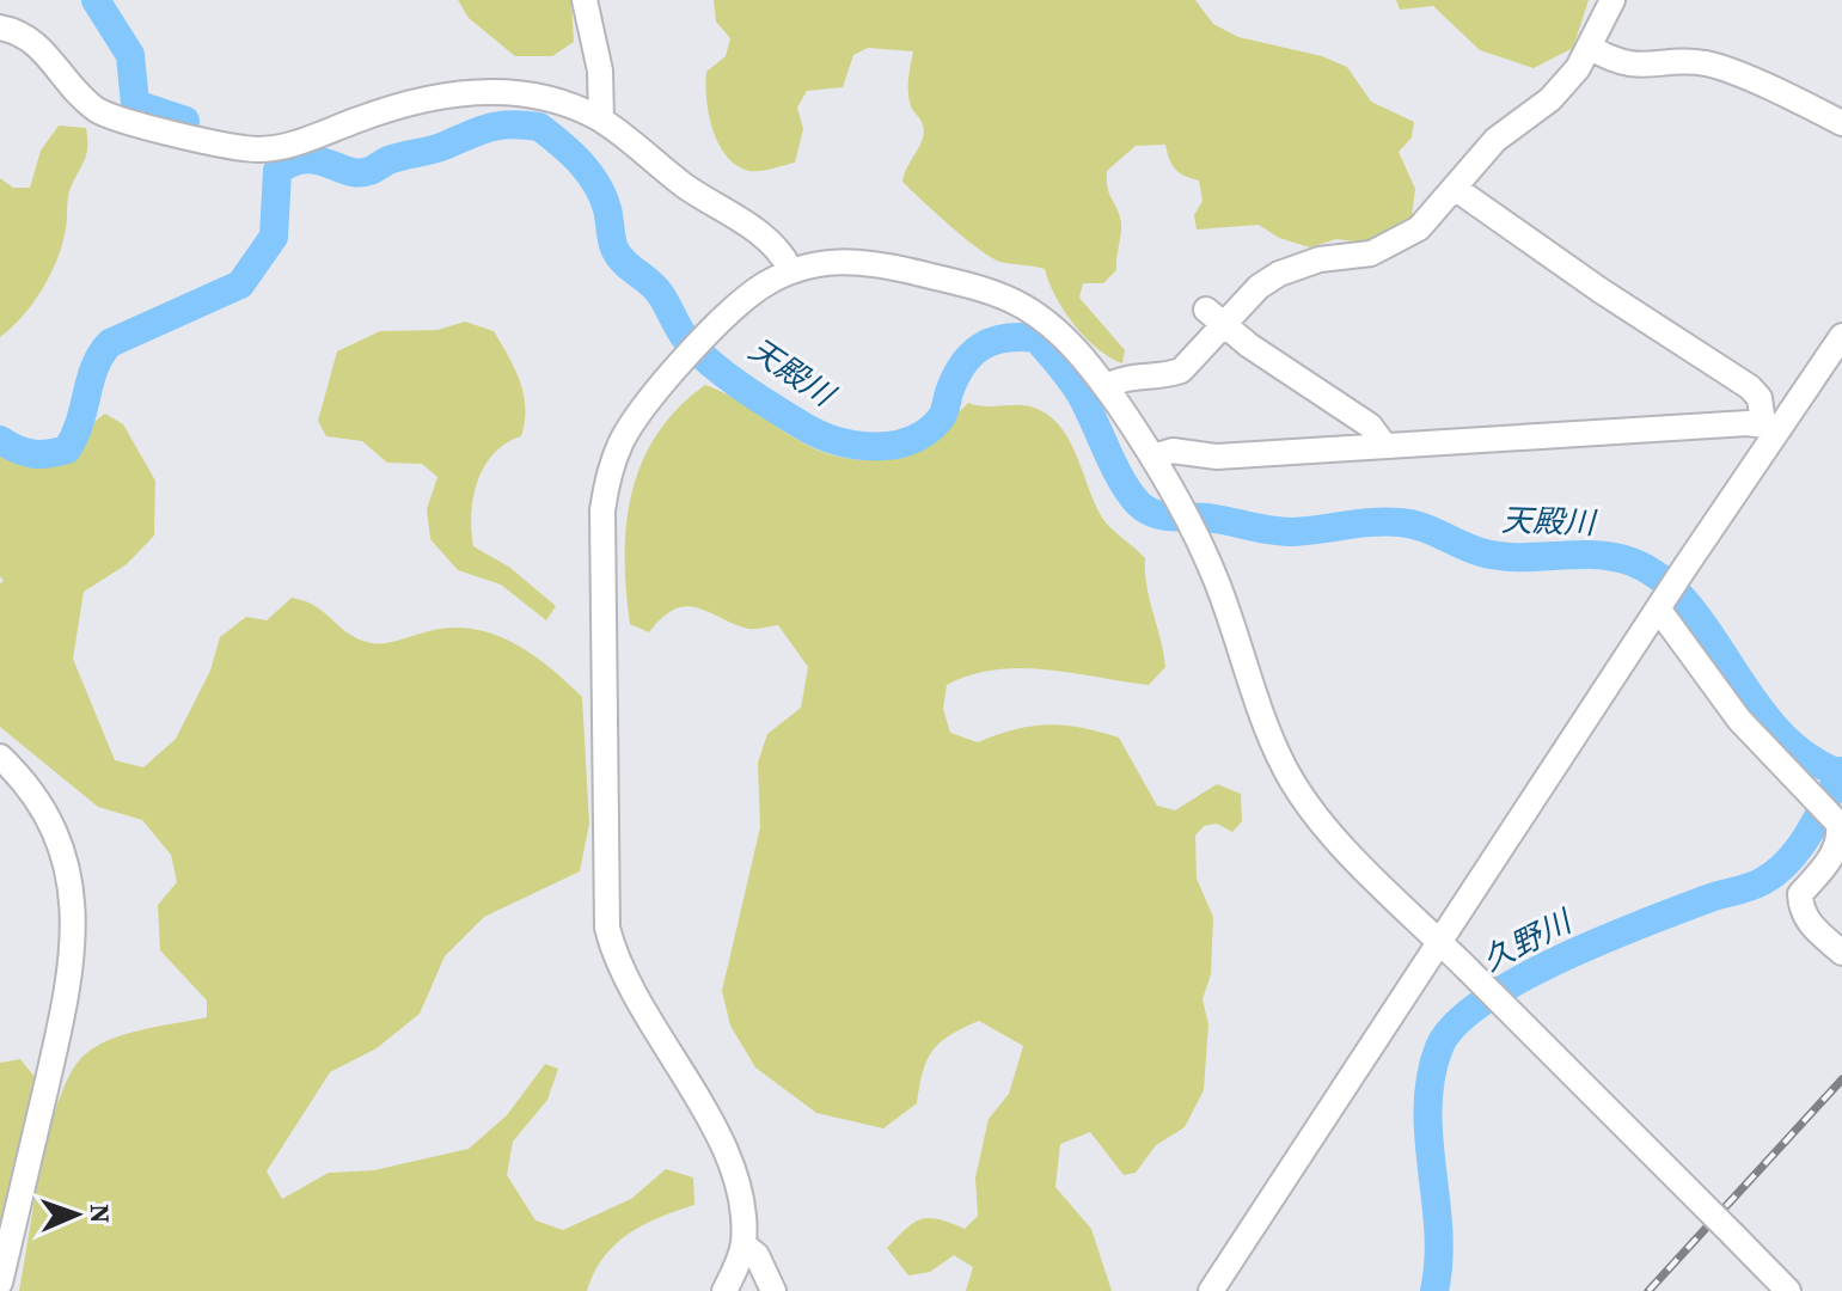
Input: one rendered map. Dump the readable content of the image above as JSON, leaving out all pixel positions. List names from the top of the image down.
{
  "water": ["天殿川", "久野川"],
  "north": "right"
}
